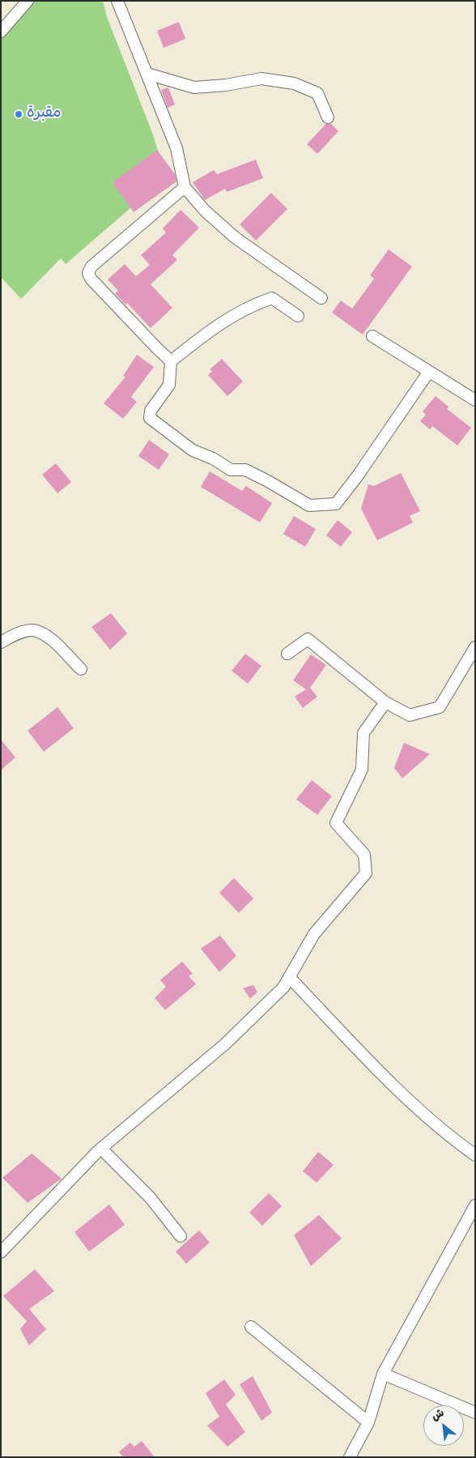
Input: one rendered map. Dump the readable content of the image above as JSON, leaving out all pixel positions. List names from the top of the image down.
{
  "places": ["مقبرة"],
  "north": "top left"
}
